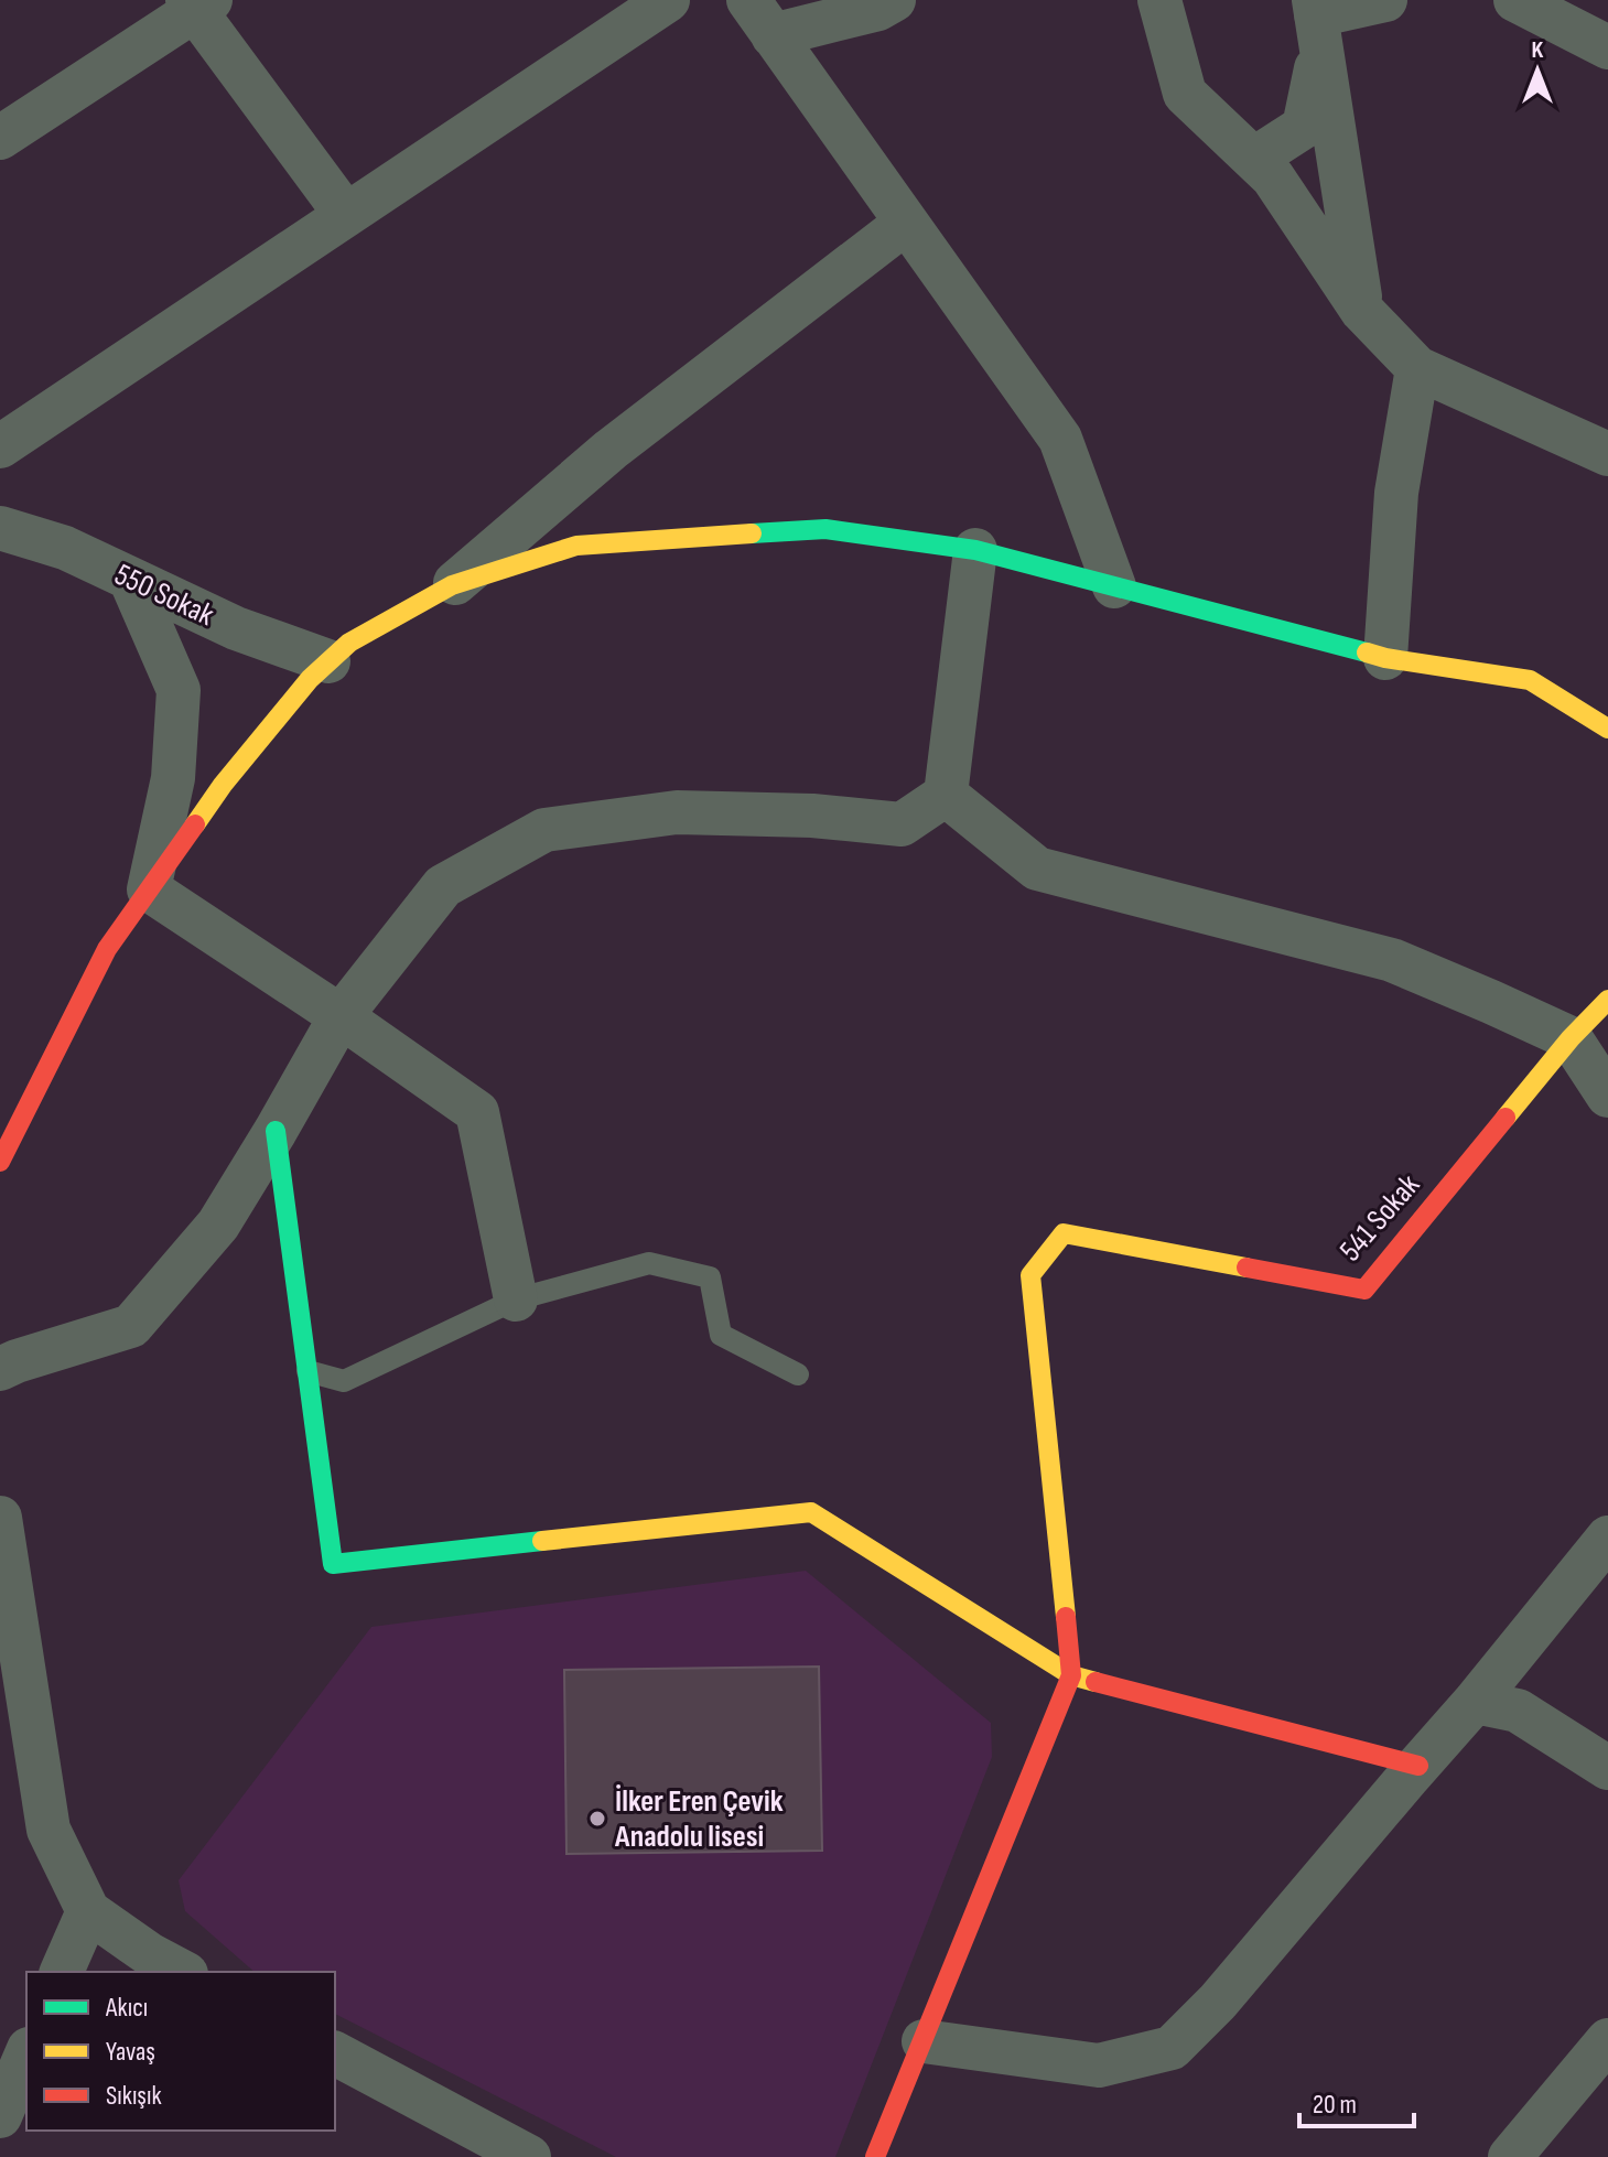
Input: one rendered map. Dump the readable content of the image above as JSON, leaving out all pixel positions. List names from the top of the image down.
{
  "streets": {
    "street": ["550 Sokak", "541 Sokak"]
  },
  "places": ["İlker Eren Çevik Anadolu lisesi"],
  "legend": ["Akıcı", "Yavaş", "Sıkışık"],
  "scale_bar": "20 m",
  "north": "top"
}
